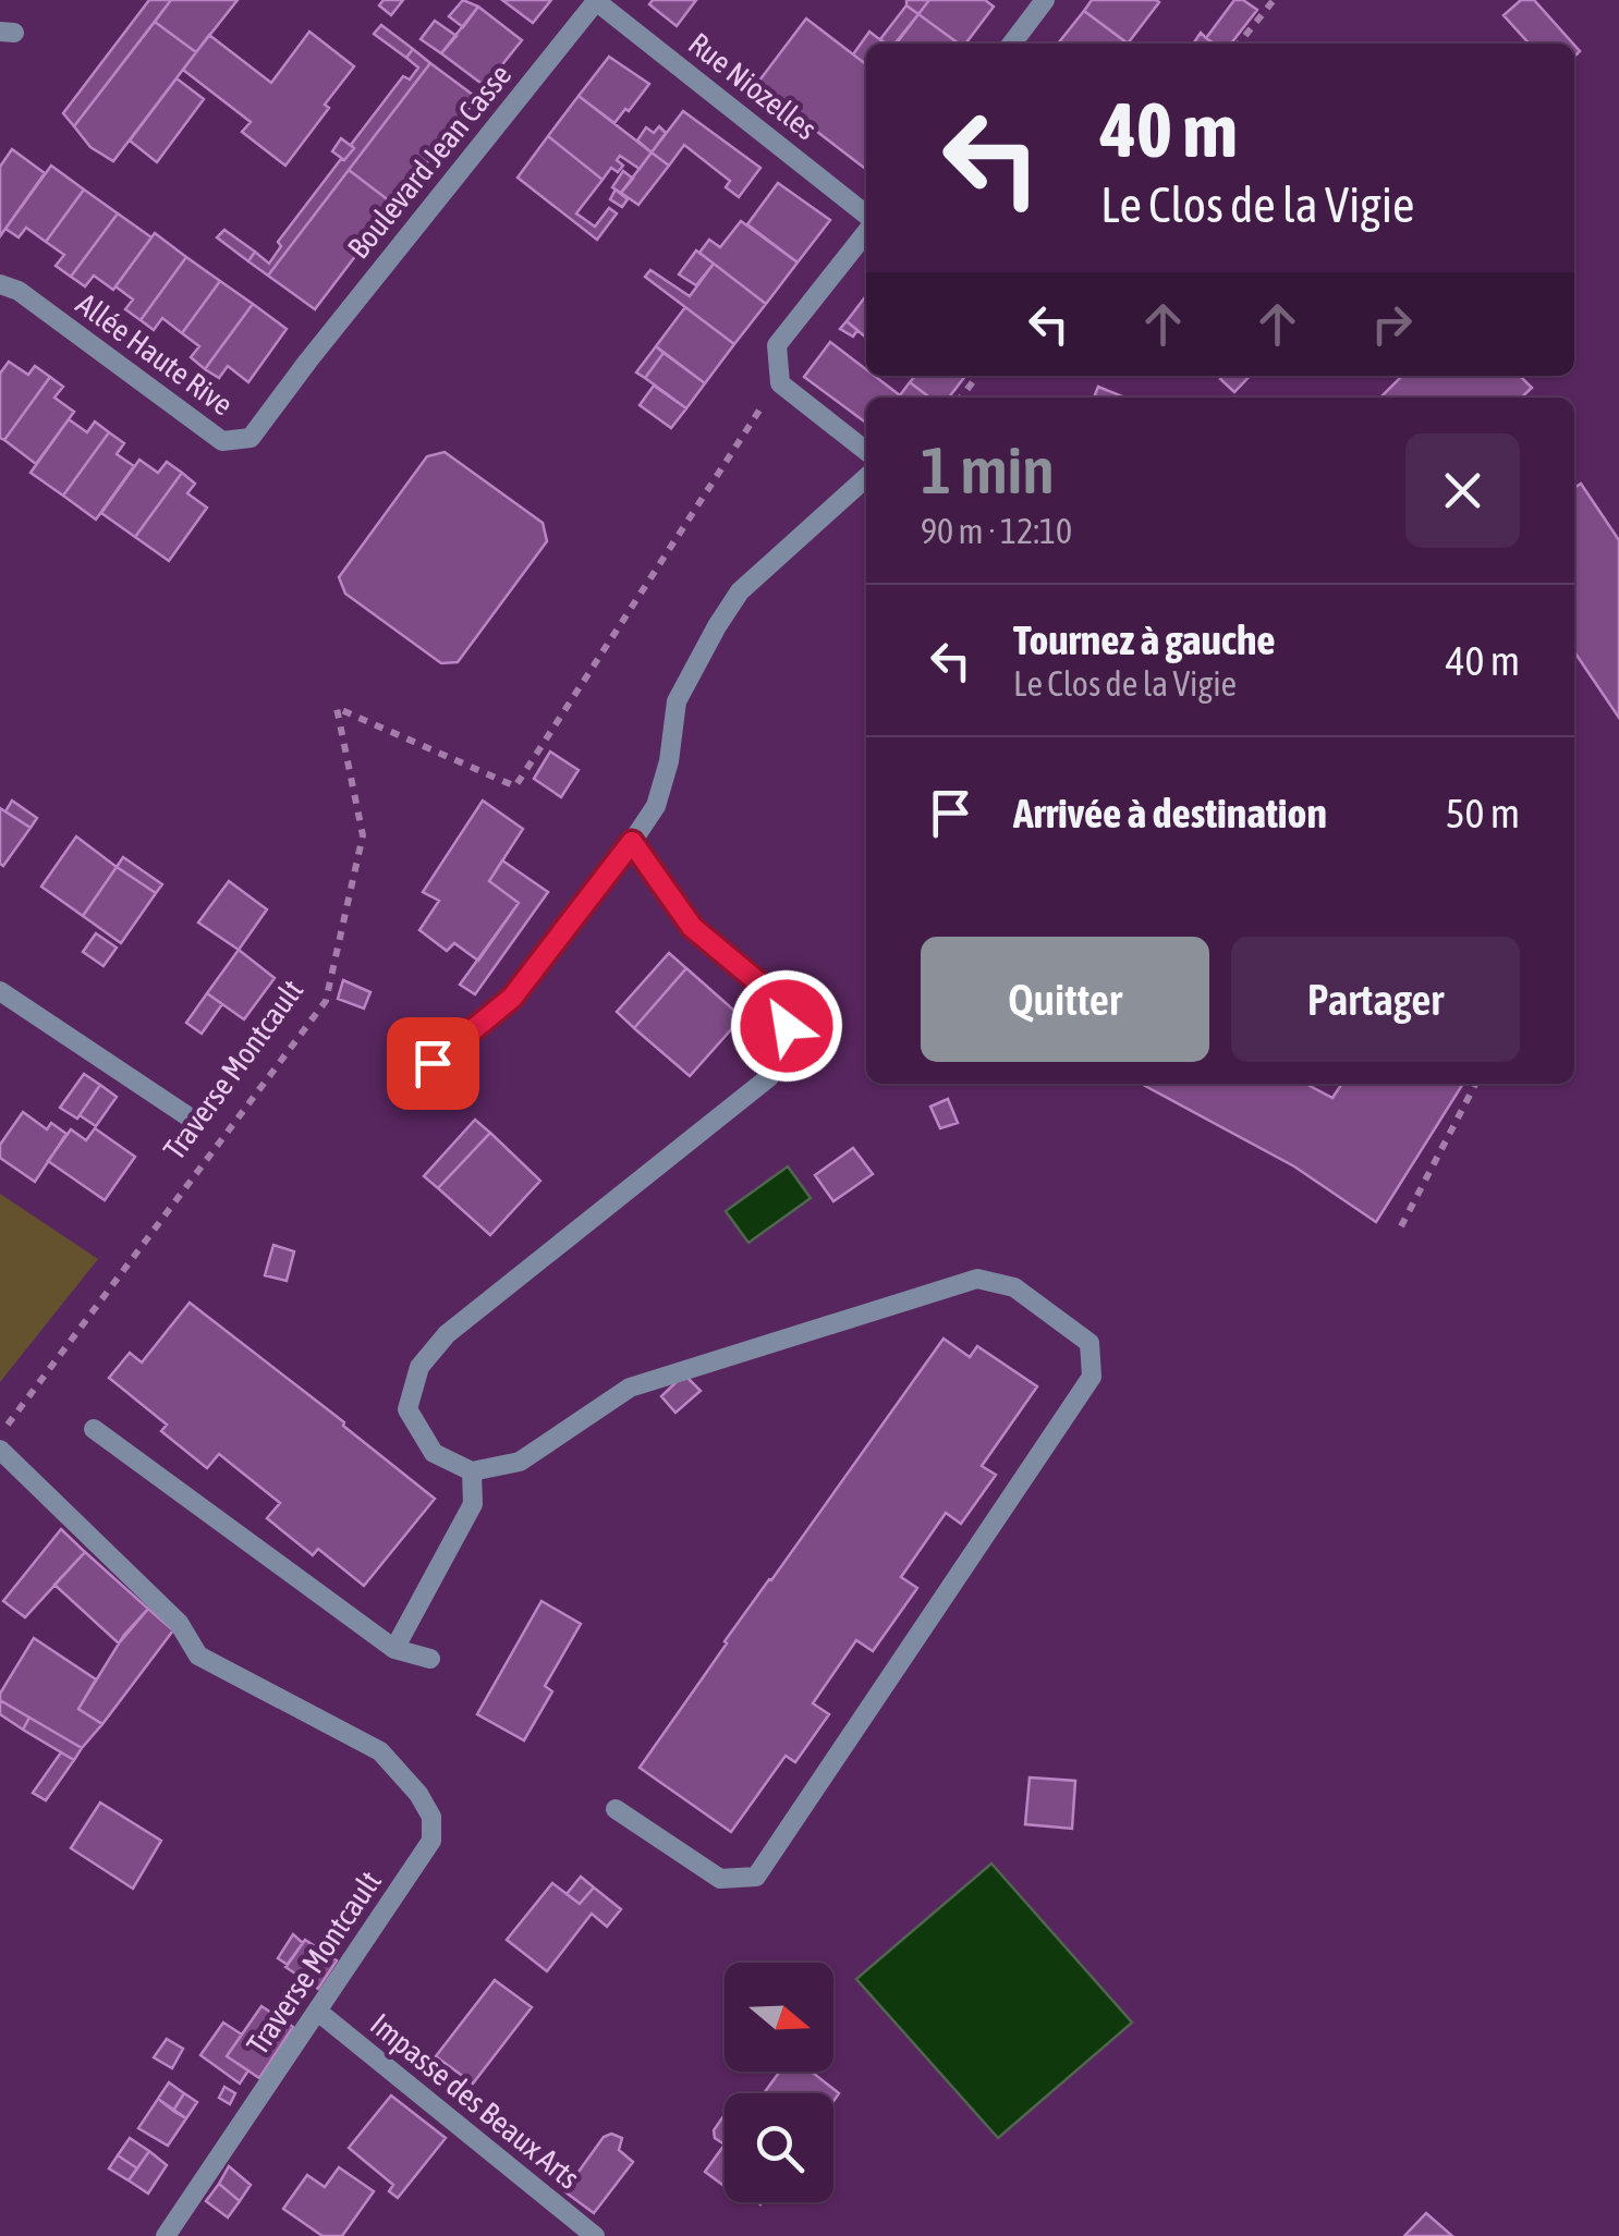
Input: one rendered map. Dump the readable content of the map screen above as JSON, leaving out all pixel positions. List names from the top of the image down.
{
  "streets": {
    "street": [
      "Rue Niozelles",
      "Boulevard Jean Casse",
      "Allée Haute Rive",
      "Traverse Montcault",
      "Impasse des Beaux Arts"
    ]
  },
  "crossings": [
    ["Rue Niozelles", "Boulevard Jean Casse"],
    ["Boulevard Jean Casse", "Allée Haute Rive"],
    ["Traverse Montcault", "Impasse des Beaux Arts"]
  ],
  "north": "right",
  "page": {
    "turn": ["40 m", "Le Clos de la Vigie"],
    "heading": ["1 min", "90 m · 12:10"],
    "list": [
      {
        "name": "Tournez à gauche",
        "note": "Le Clos de la Vigie",
        "value": "40 m"
      },
      {
        "name": "Arrivée à destination",
        "value": "50 m"
      }
    ],
    "buttons": ["Quitter", "Partager"]
  }
}
